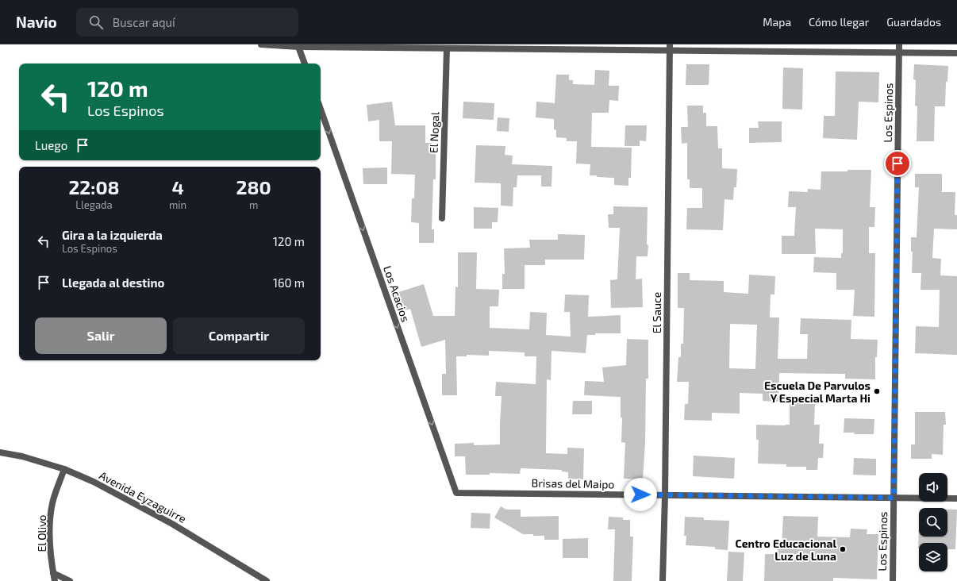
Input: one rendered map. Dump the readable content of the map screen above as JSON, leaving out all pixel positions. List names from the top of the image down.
{
  "streets": {
    "street": [
      "Los Espinos",
      "El Nogal",
      "Los Acacios",
      "El Sauce",
      "Brisas del Maipo",
      "Avenida Eyzaguirre",
      "El Olivo"
    ]
  },
  "crossings": [
    ["Los Espinos", "Brisas del Maipo"],
    ["Los Acacios", "Brisas del Maipo"],
    ["El Sauce", "Brisas del Maipo"],
    ["Avenida Eyzaguirre", "El Olivo"]
  ],
  "one_way": ["Los Acacios"],
  "places": ["Escuela De Parvulos Y Especial Marta Hi", "Centro Educacional Luz de Luna"],
  "page": {
    "header": "Navio",
    "search": "Buscar aquí",
    "nav": ["Mapa", "Cómo llegar", "Guardados"],
    "turn": ["120 m", "Los Espinos"],
    "then": "Luego",
    "eta": [
      "22:08",
      "Llegada",
      "4",
      "min",
      "280",
      "m"
    ],
    "list": [
      {
        "name": "Gira a la izquierda",
        "note": "Los Espinos",
        "value": "120 m"
      },
      {
        "name": "Llegada al destino",
        "value": "160 m"
      }
    ],
    "buttons": ["Salir", "Compartir"]
  }
}
